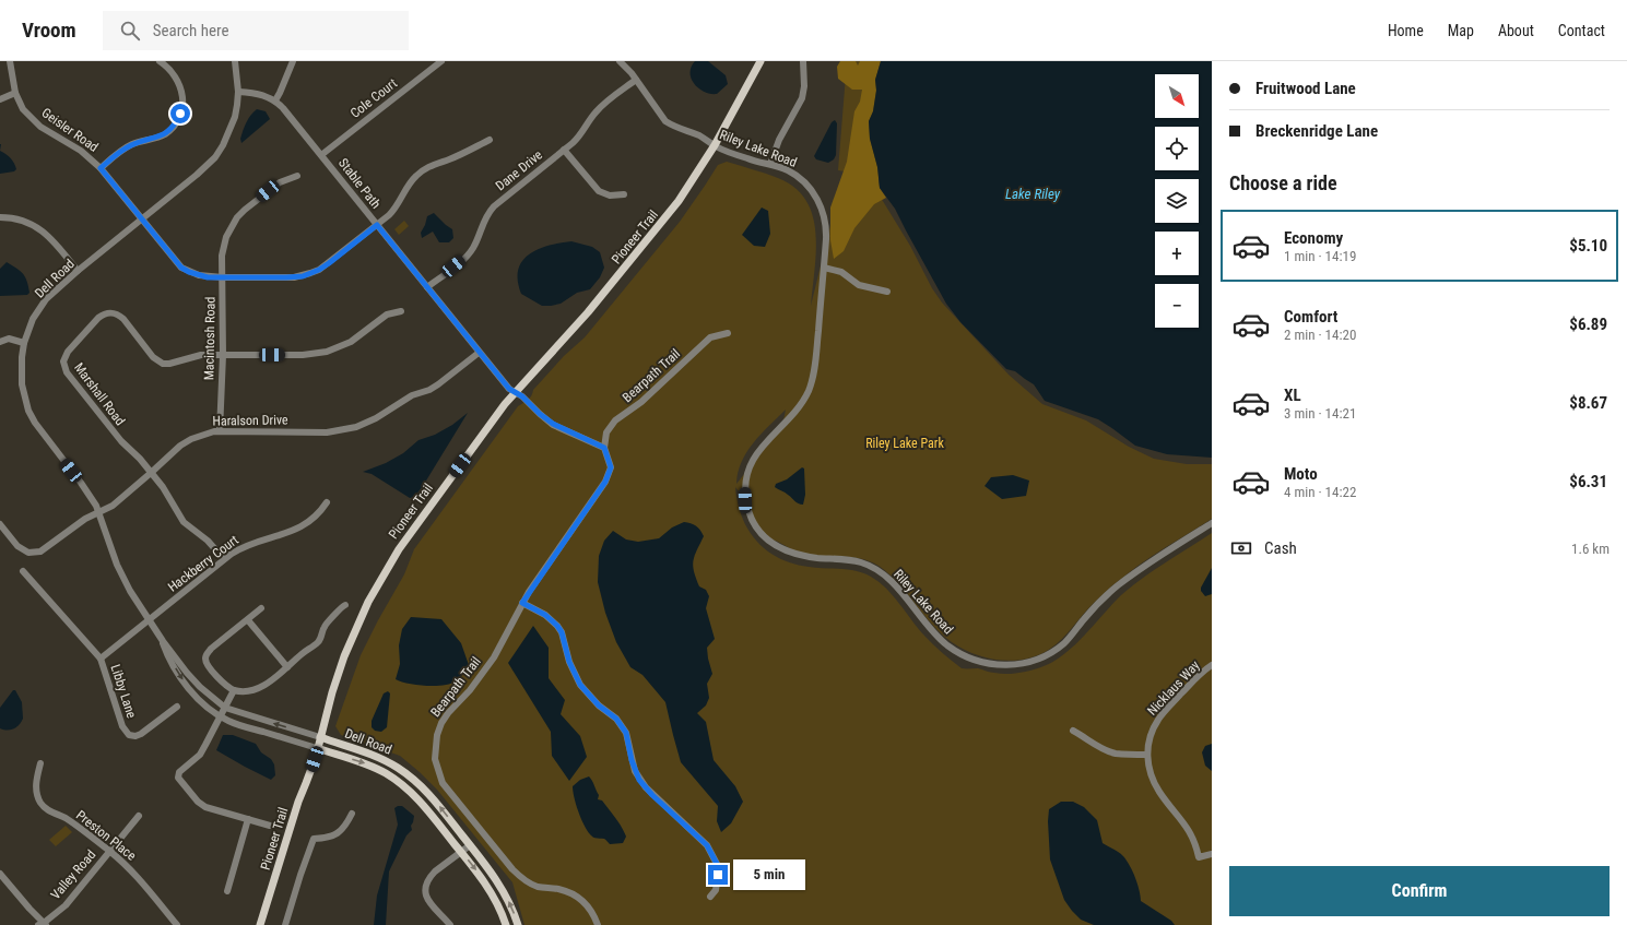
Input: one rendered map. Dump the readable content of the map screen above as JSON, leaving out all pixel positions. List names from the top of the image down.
{
  "streets": {
    "main road": ["Pioneer Trail", "Dell Road"],
    "street": [
      "Cole Court",
      "Geisler Road",
      "Riley Lake Road",
      "Dane Drive",
      "Stable Path",
      "Macintosh Road",
      "Bearpath Trail",
      "Marshall Road",
      "Haralson Drive",
      "Hackberry Court",
      "Nicklaus Way",
      "Libby Lane",
      "Preston Place",
      "Valley Road"
    ]
  },
  "crossings": [
    ["Cole Court", "Stable Path"],
    ["Geisler Road", "Stable Path"],
    ["Geisler Road", "Dell Road"],
    ["Geisler Road", "Macintosh Road"],
    ["Riley Lake Road", "Dane Drive"],
    ["Riley Lake Road", "Pioneer Trail"],
    ["Dane Drive", "Stable Path"],
    ["Stable Path", "Pioneer Trail"],
    ["Stable Path", "Dell Road"],
    ["Stable Path", "Haralson Drive"],
    ["Pioneer Trail", "Dell Road"],
    ["Dell Road", "Haralson Drive"],
    ["Dell Road", "Hackberry Court"],
    ["Macintosh Road", "Marshall Road"],
    ["Macintosh Road", "Haralson Drive"],
    ["Marshall Road", "Haralson Drive"],
    ["Marshall Road", "Hackberry Court"],
    ["Hackberry Court", "Libby Lane"],
    ["Preston Place", "Valley Road"]
  ],
  "water": ["Lake Riley"],
  "parks": ["Riley Lake Park"],
  "north": "bottom right",
  "page": {
    "header": "Vroom",
    "search": "Search here",
    "nav": [
      "Home",
      "Map",
      "About",
      "Contact"
    ],
    "banner": ["Fruitwood Lane", "Breckenridge Lane"],
    "map_buttons": ["+", "−"],
    "heading": "Choose a ride",
    "list": [
      {
        "name": "Economy",
        "note": "1 min · 14:19",
        "value": "$5.10"
      },
      {
        "name": "Comfort",
        "note": "2 min · 14:20",
        "value": "$6.89"
      },
      {
        "name": "XL",
        "note": "3 min · 14:21",
        "value": "$8.67"
      },
      {
        "name": "Moto",
        "note": "4 min · 14:22",
        "value": "$6.31"
      }
    ],
    "pay": ["Cash", "1.6 km"],
    "buttons": "Confirm",
    "bubble": "5 min"
  }
}
